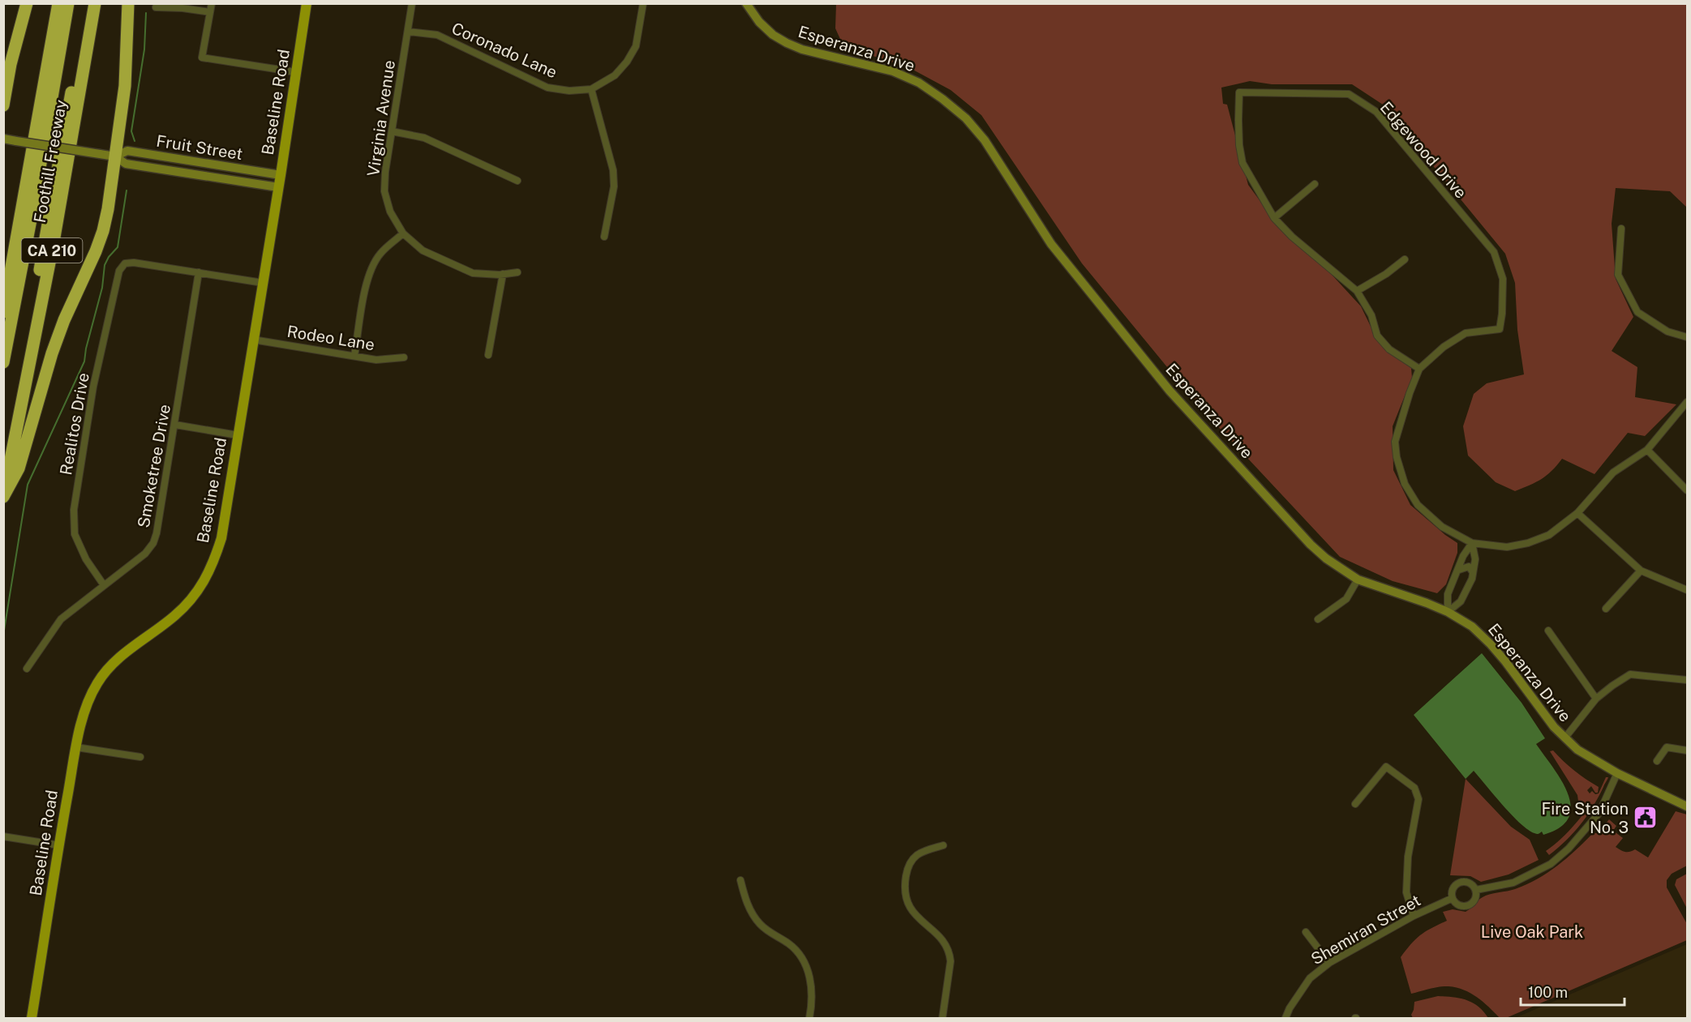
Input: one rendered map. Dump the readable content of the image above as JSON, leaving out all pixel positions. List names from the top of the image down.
{
  "streets": {
    "highway": ["Foothill Freeway", "CA 210"],
    "main road": ["Esperanza Drive", "Baseline Road", "Fruit Street"],
    "street": [
      "Coronado Lane",
      "Virginia Avenue",
      "Edgewood Drive",
      "Rodeo Lane",
      "Realitos Drive",
      "Smoketree Drive",
      "Shemiran Street"
    ]
  },
  "crossings": [
    ["Esperanza Drive", "Shemiran Street"],
    ["Coronado Lane", "Virginia Avenue"],
    ["Baseline Road", "Fruit Street"],
    ["Baseline Road", "Rodeo Lane"],
    ["Realitos Drive", "Smoketree Drive"]
  ],
  "parks": ["Live Oak Park"],
  "places": {
    "public building": ["Fire Station No. 3"]
  },
  "scale_bar": "100 m"
}
